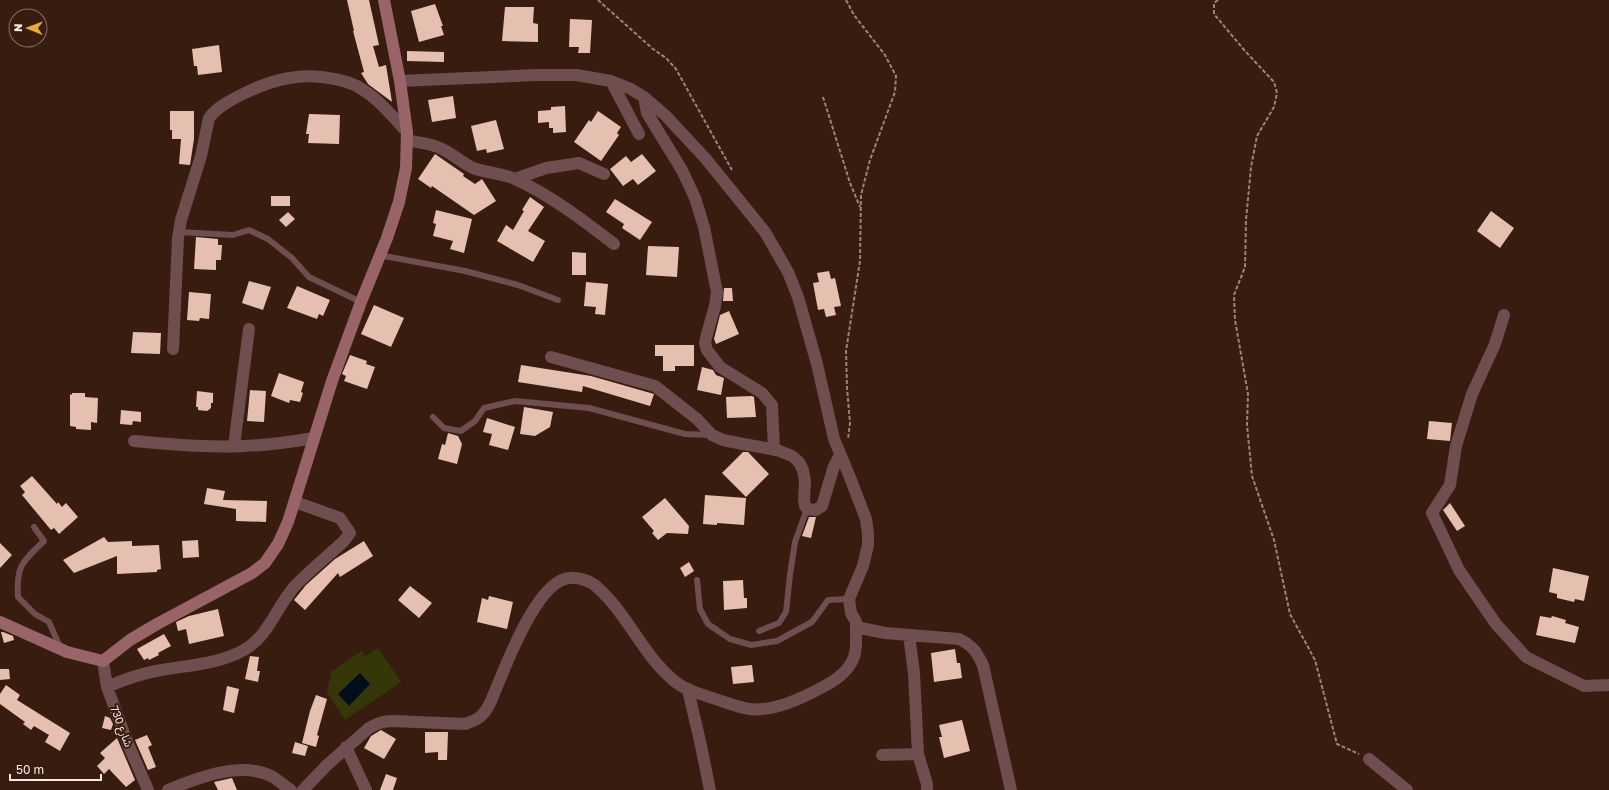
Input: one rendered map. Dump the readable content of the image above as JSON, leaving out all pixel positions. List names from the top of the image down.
{
  "streets": {
    "street": ["شارع 730"]
  },
  "scale_bar": "50 m",
  "north": "left"
}
